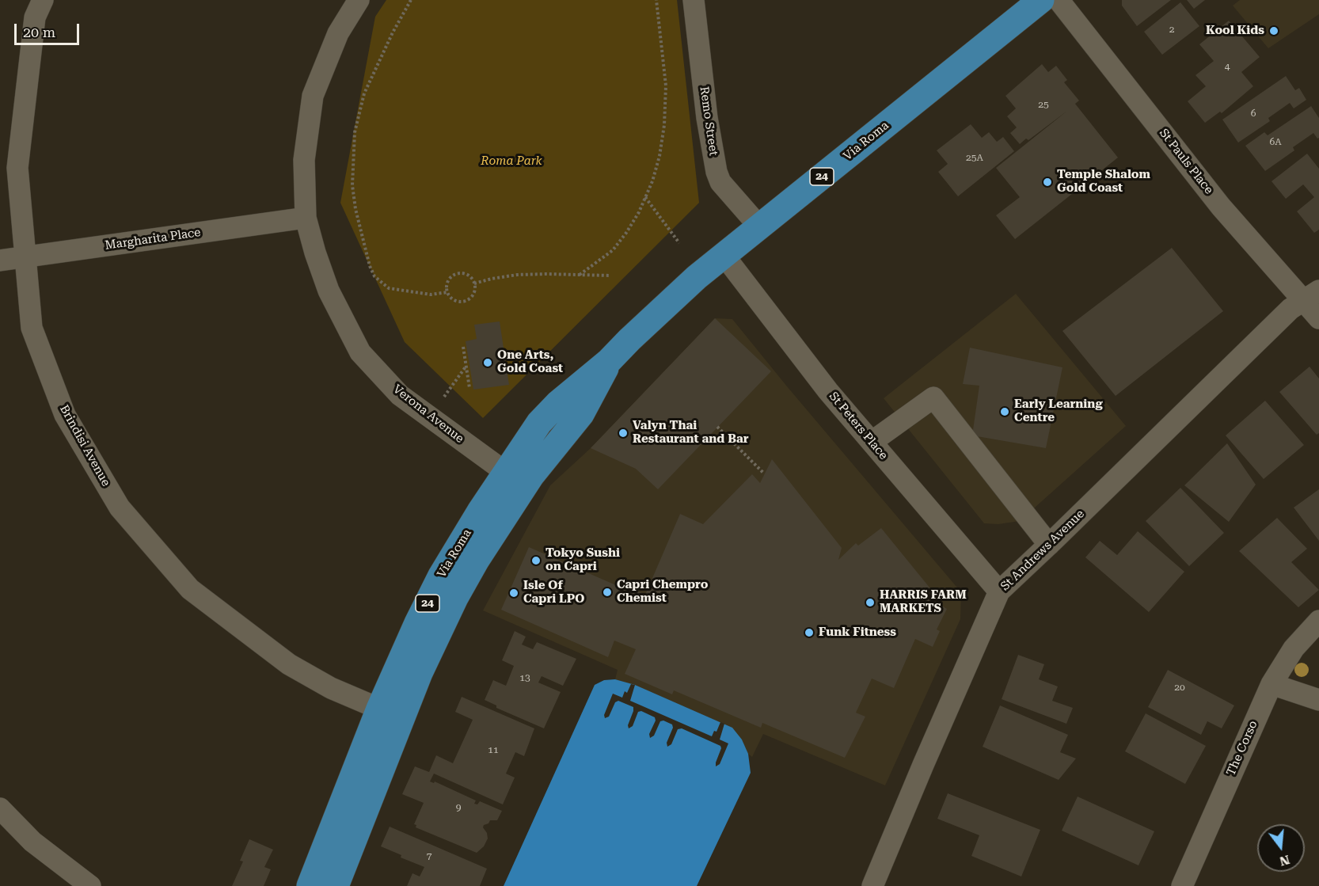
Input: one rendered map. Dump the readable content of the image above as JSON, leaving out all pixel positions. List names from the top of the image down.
{
  "streets": {
    "main road": ["Via Roma", "24"],
    "street": [
      "Remo Street",
      "St Pauls Place",
      "Margharita Place",
      "Verona Avenue",
      "St Peters Place",
      "Brindisi Avenue",
      "St Andrews Avenue",
      "The Corso"
    ]
  },
  "crossings": [
    ["Remo Street", "Via Roma"],
    ["Via Roma", "Verona Avenue"],
    ["Via Roma", "St Peters Place"],
    ["Via Roma", "Brindisi Avenue"],
    ["St Pauls Place", "St Andrews Avenue"],
    ["Margharita Place", "Verona Avenue"],
    ["Margharita Place", "Brindisi Avenue"],
    ["St Peters Place", "St Andrews Avenue"]
  ],
  "parks": ["Roma Park"],
  "places": [
    "Kool Kids",
    "Temple Shalom Gold Coast",
    "One Arts, Gold Coast",
    "Early Learning Centre",
    "Valyn Thai Restaurant and Bar",
    "Tokyo Sushi on Capri",
    "Capri Chempro Chemist",
    "Isle Of Capri LPO",
    "HARRIS FARM MARKETS",
    "Funk Fitness"
  ],
  "house_numbers": [
    "2",
    "4",
    "25",
    "6",
    "6A",
    "25A",
    "13",
    "20",
    "11",
    "9",
    "7"
  ],
  "scale_bar": "20 m",
  "north": "bottom"
}
